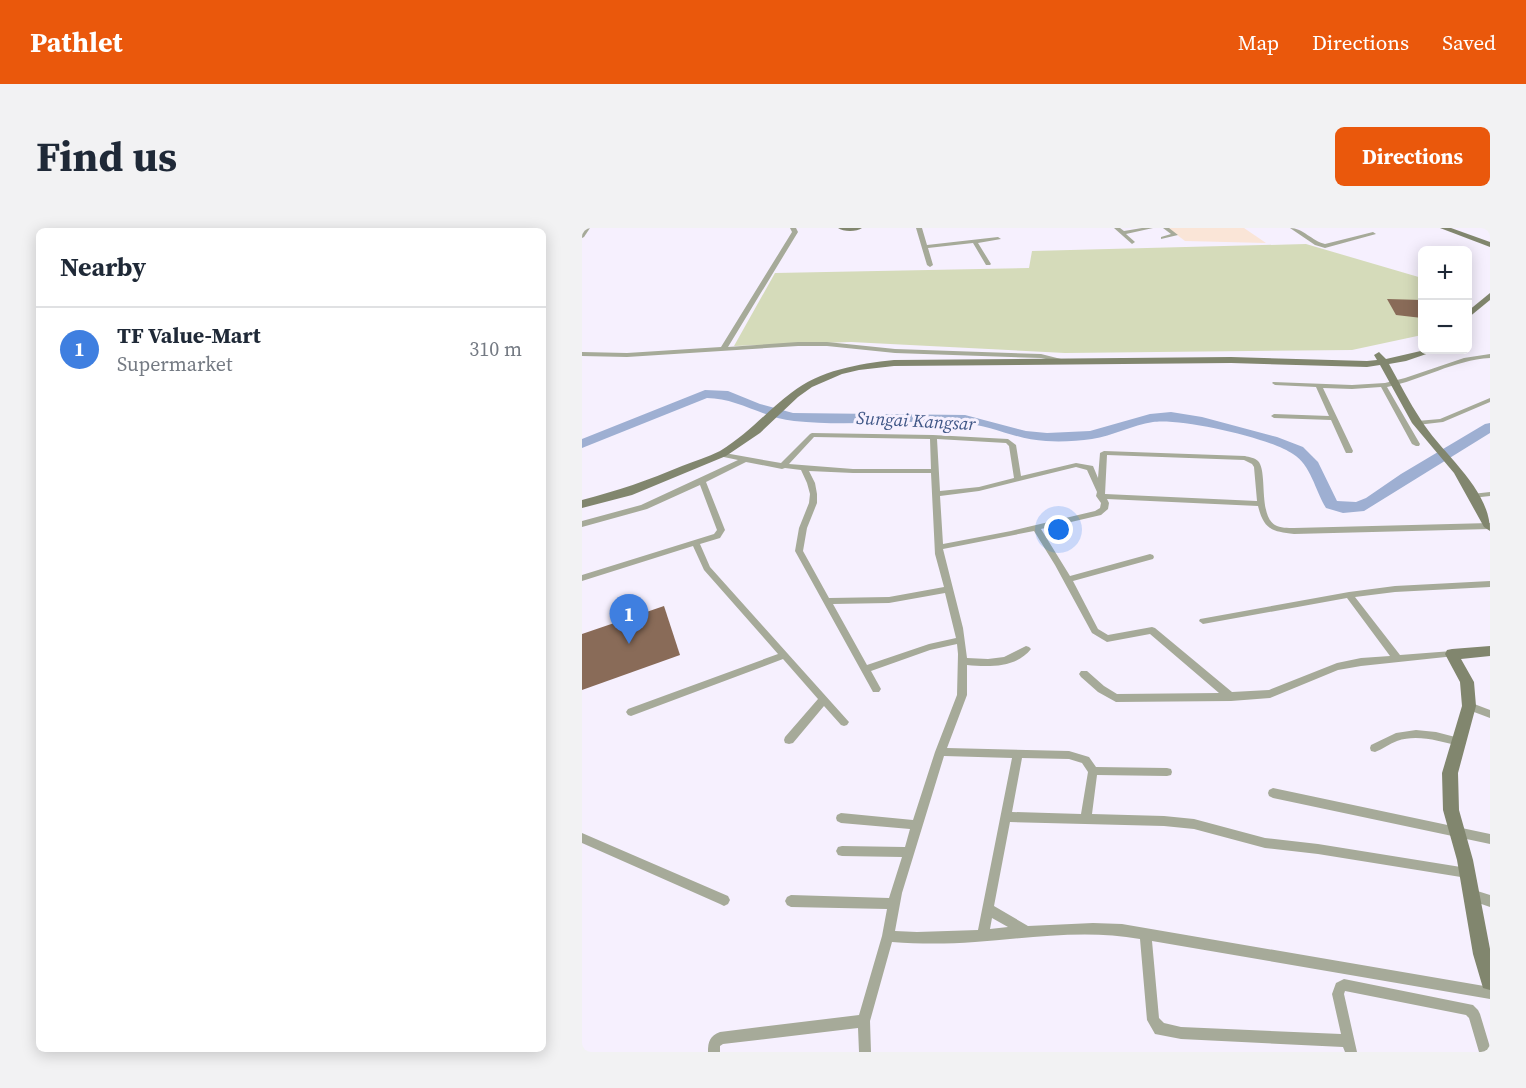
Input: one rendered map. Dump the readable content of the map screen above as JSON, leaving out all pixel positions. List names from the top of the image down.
{
  "water": ["Sungai Kangsar"],
  "page": {
    "header": "Pathlet",
    "nav": ["Map", "Directions", "Saved"],
    "title": "Find us",
    "buttons": "Directions",
    "heading": "Nearby",
    "map_buttons": ["+", "−"],
    "list": [
      {
        "mark": "1",
        "name": "TF Value-Mart",
        "note": "Supermarket",
        "value": "310 m"
      }
    ],
    "pins": "1"
  }
}
